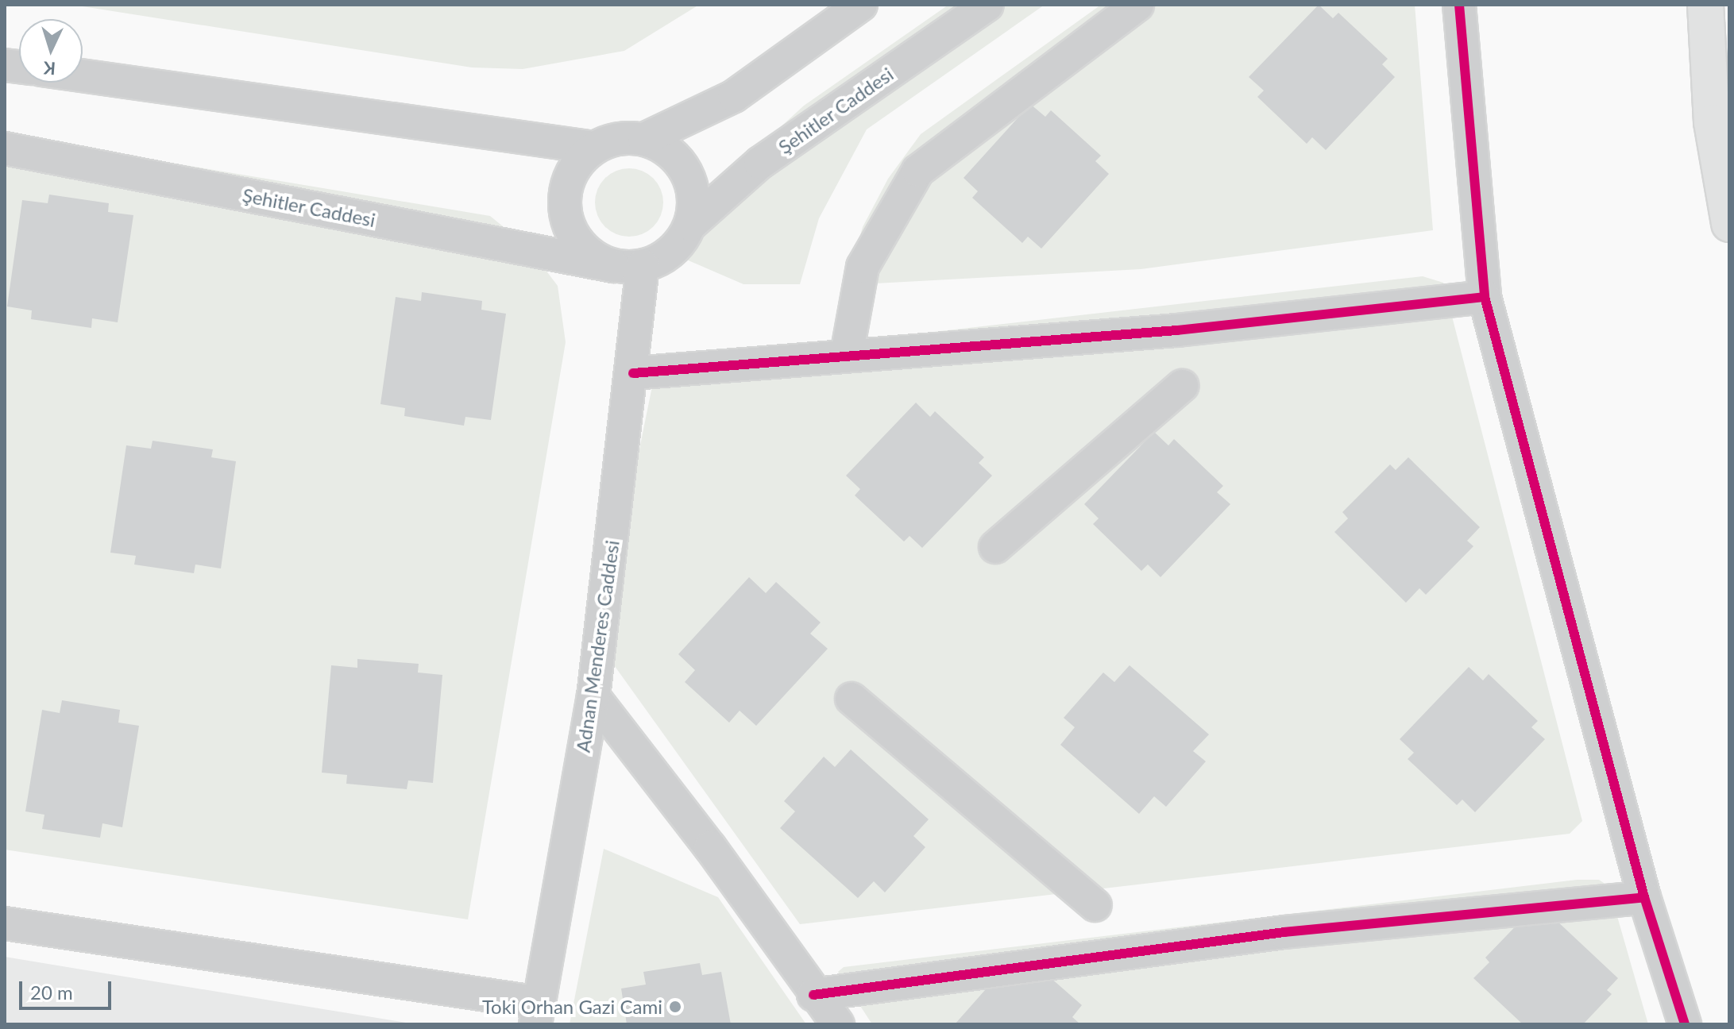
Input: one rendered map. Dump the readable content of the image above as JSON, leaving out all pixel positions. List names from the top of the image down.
{
  "streets": {
    "street": ["Şehitler Caddesi", "Adnan Menderes Caddesi"]
  },
  "crossings": [
    ["Şehitler Caddesi", "Adnan Menderes Caddesi"]
  ],
  "places": ["Toki Orhan Gazi Cami"],
  "scale_bar": "20 m",
  "north": "bottom"
}
